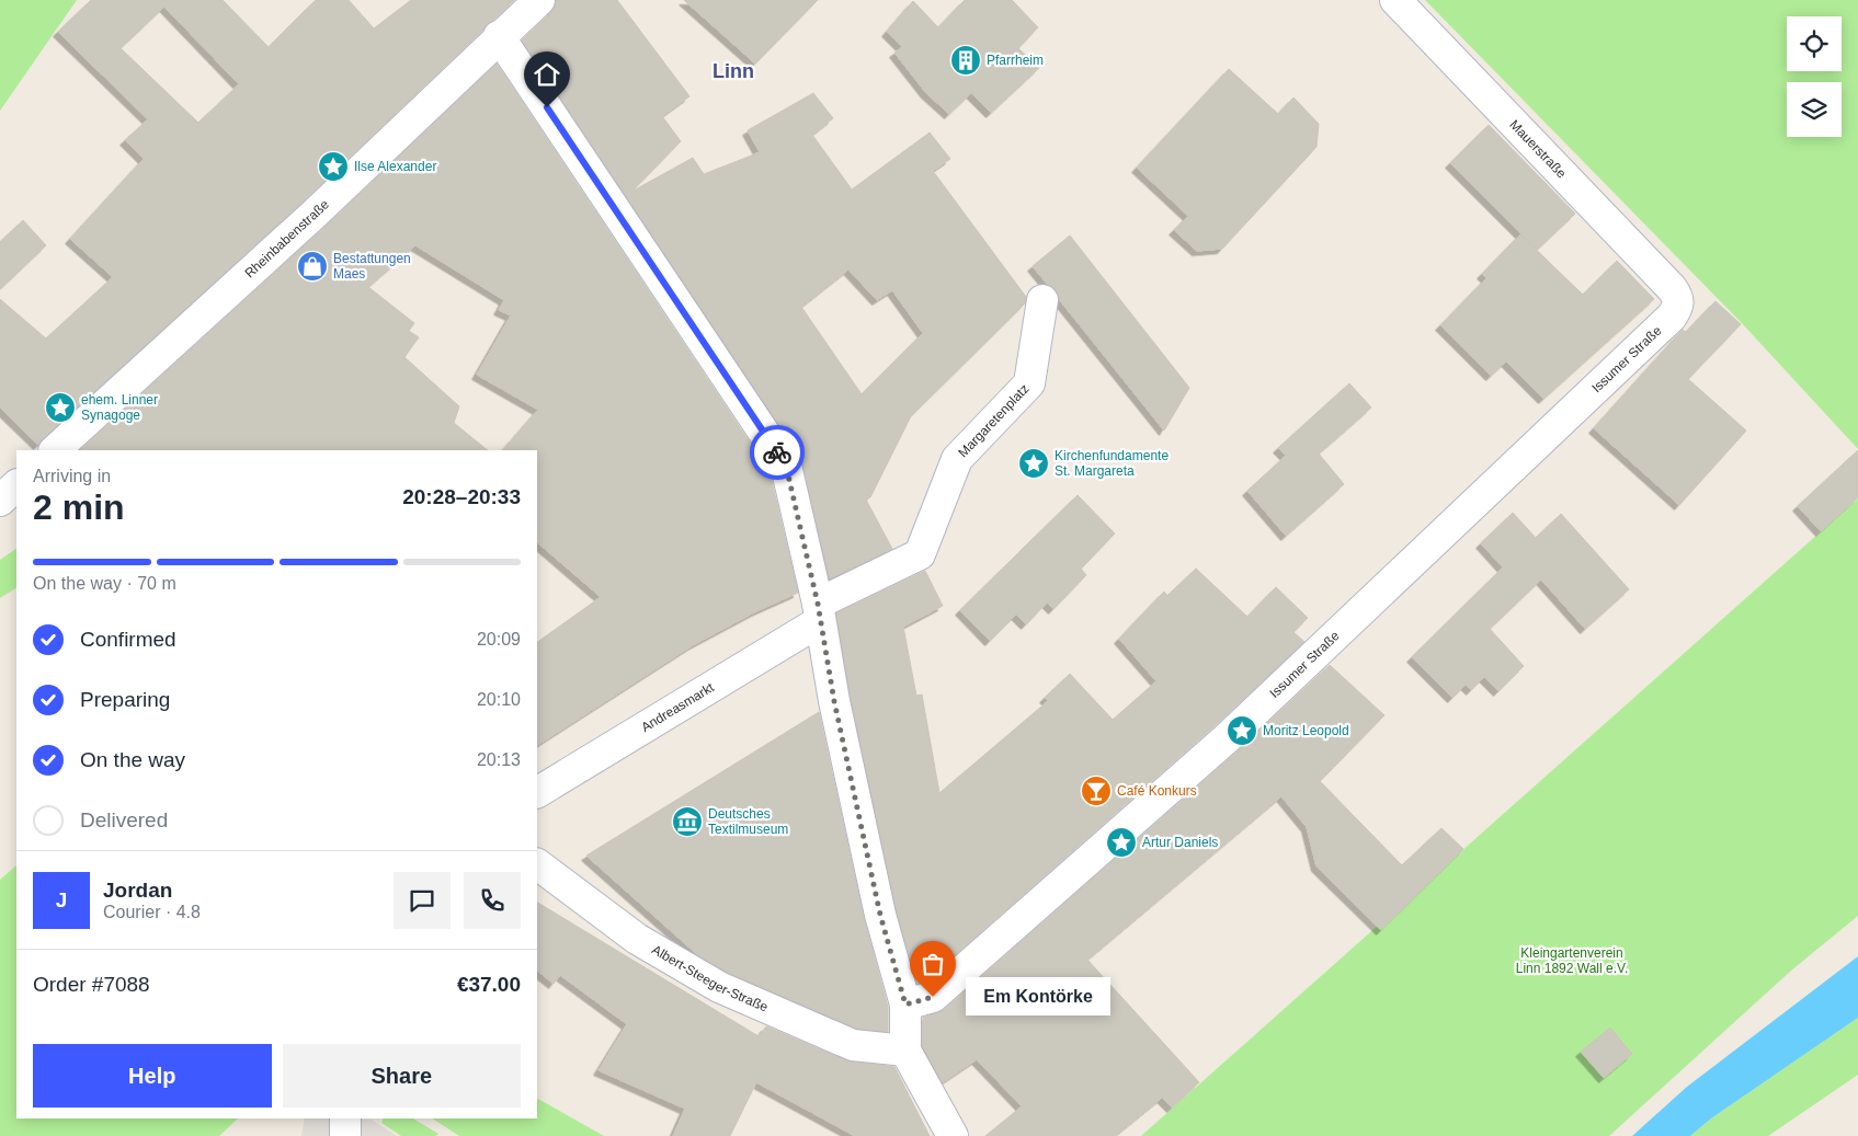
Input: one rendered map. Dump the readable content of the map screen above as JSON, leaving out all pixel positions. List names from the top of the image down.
{
  "streets": {
    "street": [
      "Mauerstraße",
      "Rheinbabenstraße",
      "Issumer Straße",
      "Margaretenplatz",
      "Andreasmarkt",
      "Albert-Steeger-Straße"
    ]
  },
  "crossings": [
    ["Mauerstraße", "Issumer Straße"],
    ["Margaretenplatz", "Andreasmarkt"]
  ],
  "districts": ["Linn"],
  "parks": ["Kleingartenverein Linn 1892 Wall e.V."],
  "places": {
    "building": ["Pfarrheim"],
    "place": [
      "Ilse Alexander",
      "ehem. Linner Synagoge",
      "Kirchenfundamente St. Margareta",
      "Moritz Leopold",
      "Artur Daniels"
    ],
    "shop": ["Bestattungen Maes"],
    "bar": ["Café Konkurs"],
    "museum": ["Deutsches Textilmuseum"],
    "other": ["Em Kontörke"]
  },
  "page": {
    "heading": ["2 min", "Arriving in", "20:28–20:33"],
    "panel": [
      "Jordan",
      "Courier · 4.8",
      "Order #7088",
      "€37.00"
    ],
    "bar": "On the way · 70 m",
    "list": [
      ["Confirmed", "20:09"],
      ["Preparing", "20:10"],
      ["On the way", "20:13"],
      "Delivered"
    ],
    "round": "J",
    "bubble": "Em Kontörke",
    "buttons": ["Help", "Share"]
  }
}
